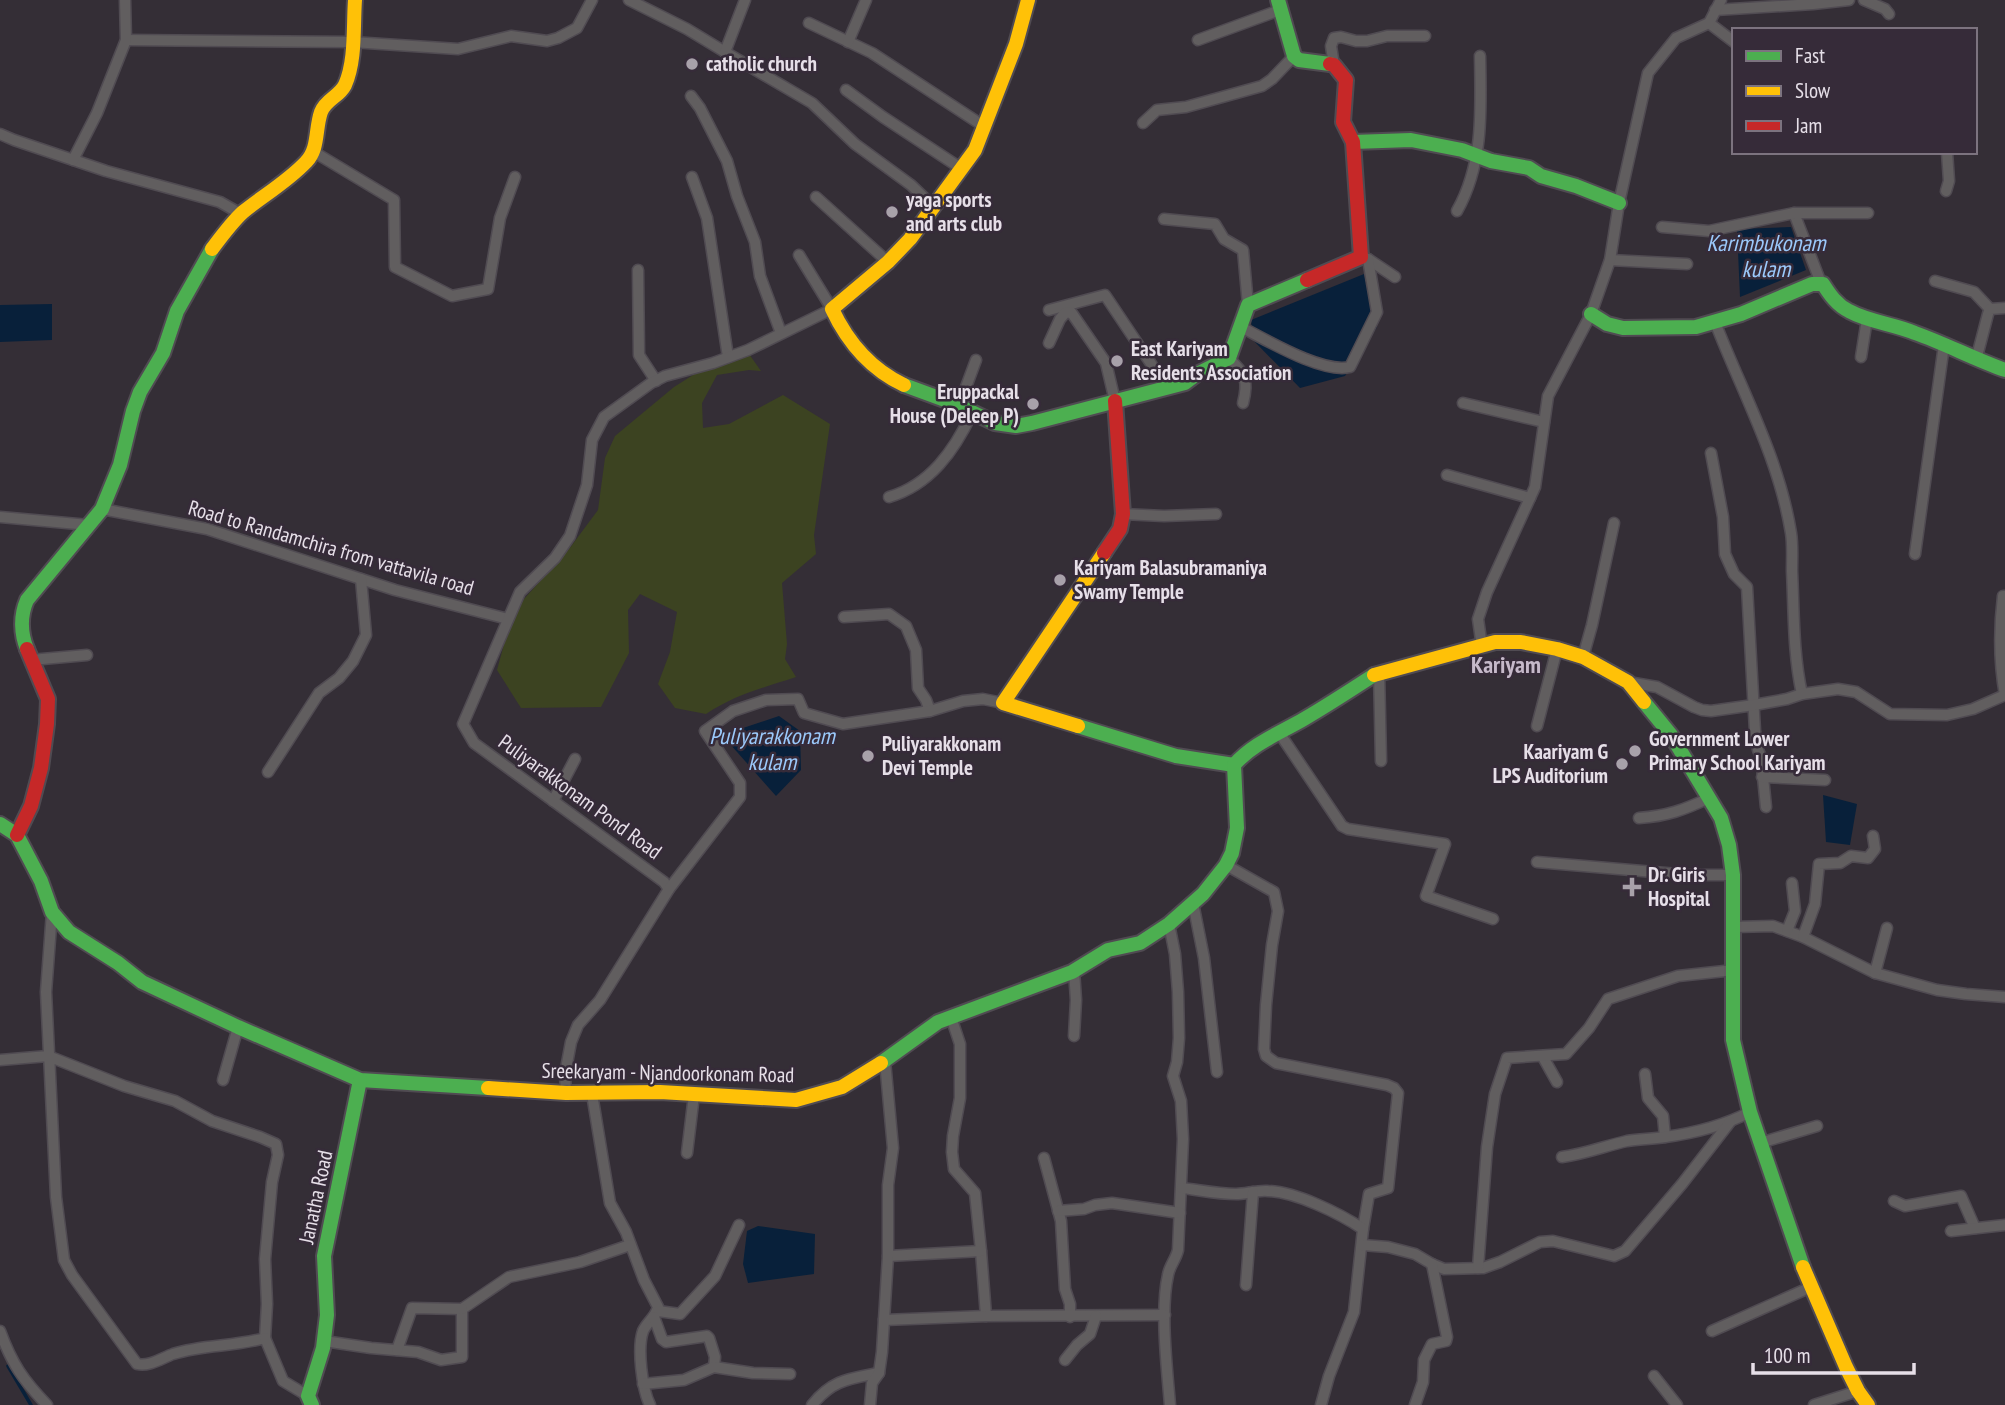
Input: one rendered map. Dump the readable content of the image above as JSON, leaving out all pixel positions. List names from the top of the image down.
{
  "streets": {
    "street": [
      "Road to Randamchira from vattavila road",
      "Puliyarakkonam Pond Road",
      "Sreekaryam - Njandoorkonam Road",
      "Janatha Road"
    ]
  },
  "crossings": [
    ["Road to Randamchira from vattavila road", "Puliyarakkonam Pond Road"],
    ["Sreekaryam - Njandoorkonam Road", "Janatha Road"]
  ],
  "districts": ["Kariyam"],
  "water": ["Karimbukonam kulam", "Puliyarakkonam kulam"],
  "places": {
    "other": [
      "catholic church",
      "yaga sports and arts club",
      "East Kariyam Residents Association",
      "Eruppackal House (Deleep P)",
      "Kariyam Balasubramaniya Swamy Temple",
      "Government Lower Primary School Kariyam",
      "Puliyarakkonam Devi Temple",
      "Kaariyam G LPS Auditorium"
    ],
    "health": ["Dr. Giris Hospital"]
  },
  "legend": ["Fast", "Slow", "Jam"],
  "scale_bar": "100 m"
}
